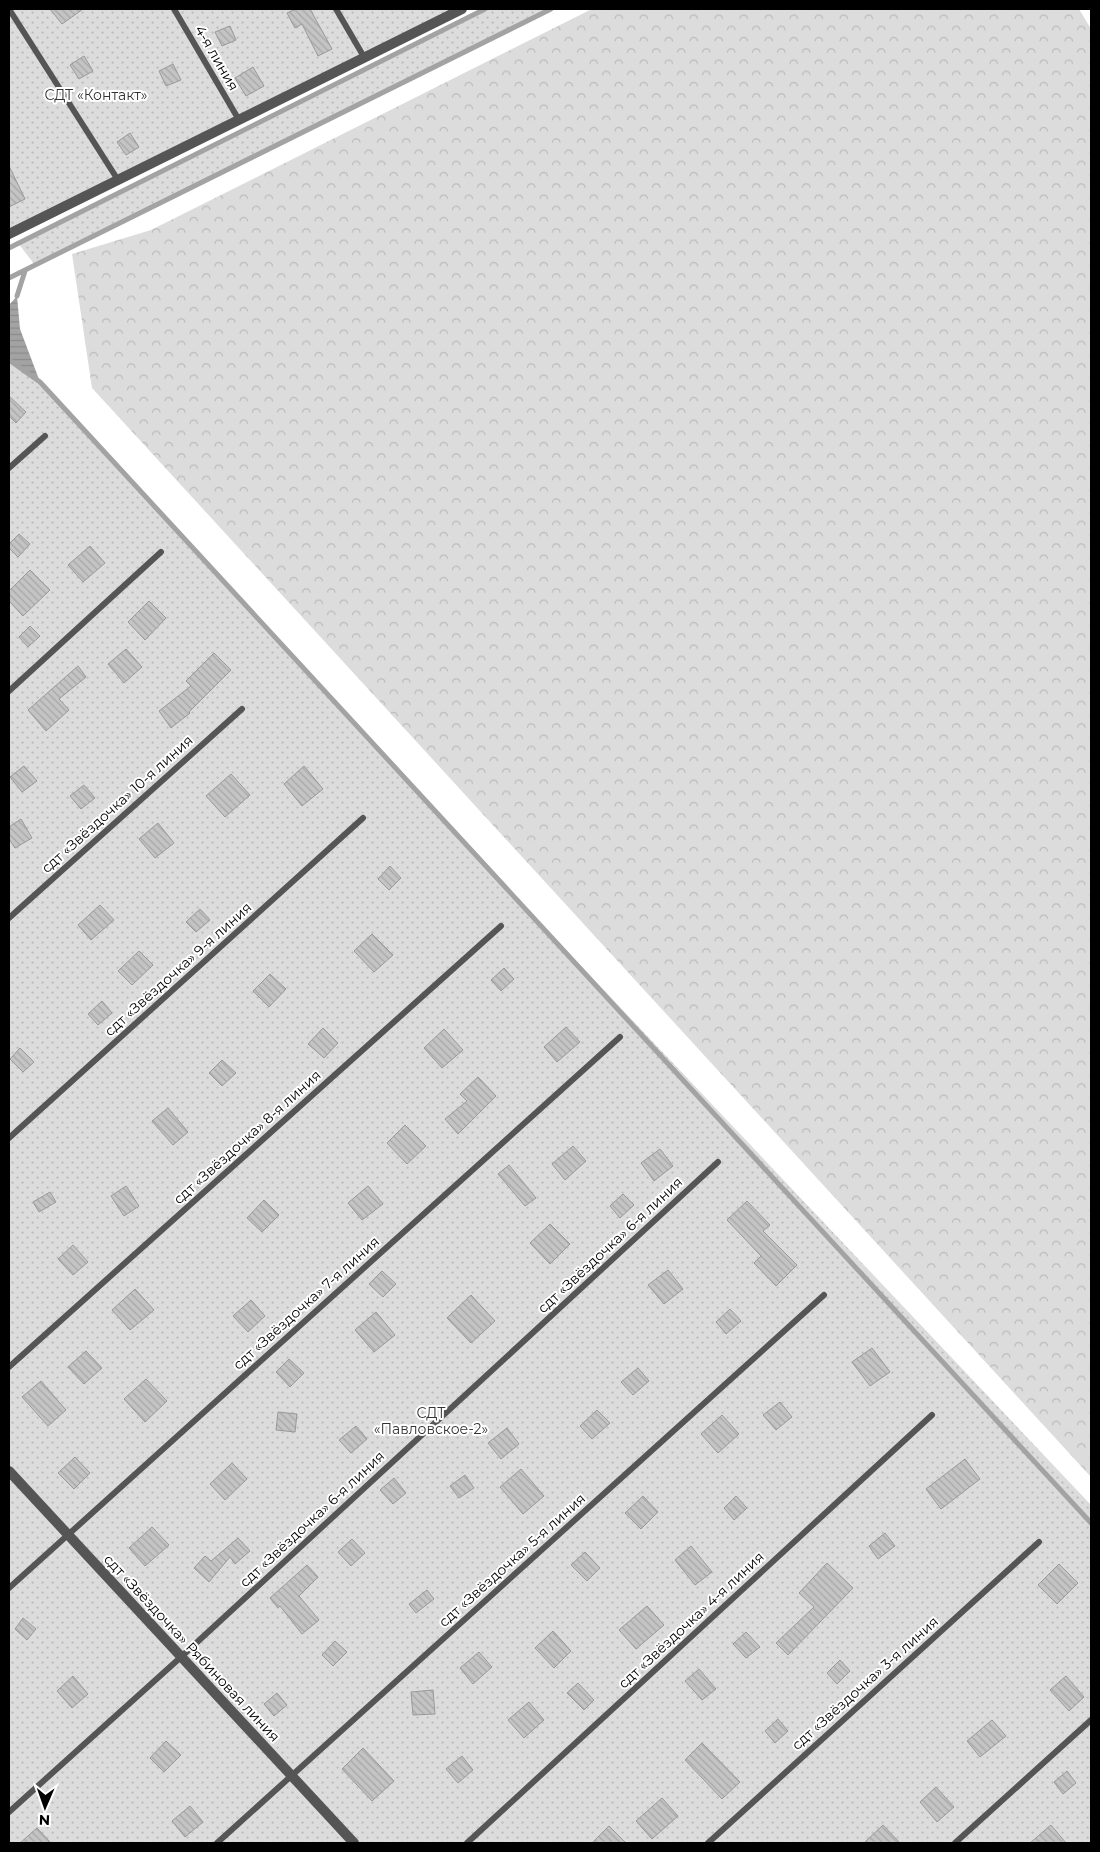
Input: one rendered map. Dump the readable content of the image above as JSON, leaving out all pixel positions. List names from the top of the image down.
{
  "streets": {
    "street": ["сдт «Звёздочка» Рябиновая линия"],
    "lane": [
      "4-я линия",
      "сдт «Звёздочка» 10-я линия",
      "сдт «Звёздочка» 9-я линия",
      "сдт «Звёздочка» 8-я линия",
      "сдт «Звёздочка» 6-я линия",
      "сдт «Звёздочка» 7-я линия",
      "сдт «Звёздочка» 5-я линия",
      "сдт «Звёздочка» 4-я линия",
      "сдт «Звёздочка» 3-я линия"
    ]
  },
  "crossings": [
    ["сдт «Звёздочка» 6-я линия", "сдт «Звёздочка» Рябиновая линия"],
    ["сдт «Звёздочка» 7-я линия", "сдт «Звёздочка» Рябиновая линия"],
    ["сдт «Звёздочка» 5-я линия", "сдт «Звёздочка» Рябиновая линия"]
  ],
  "parks": ["СДТ «Контакт»", "СДТ «Павловское-2»"],
  "north": "bottom"
}
